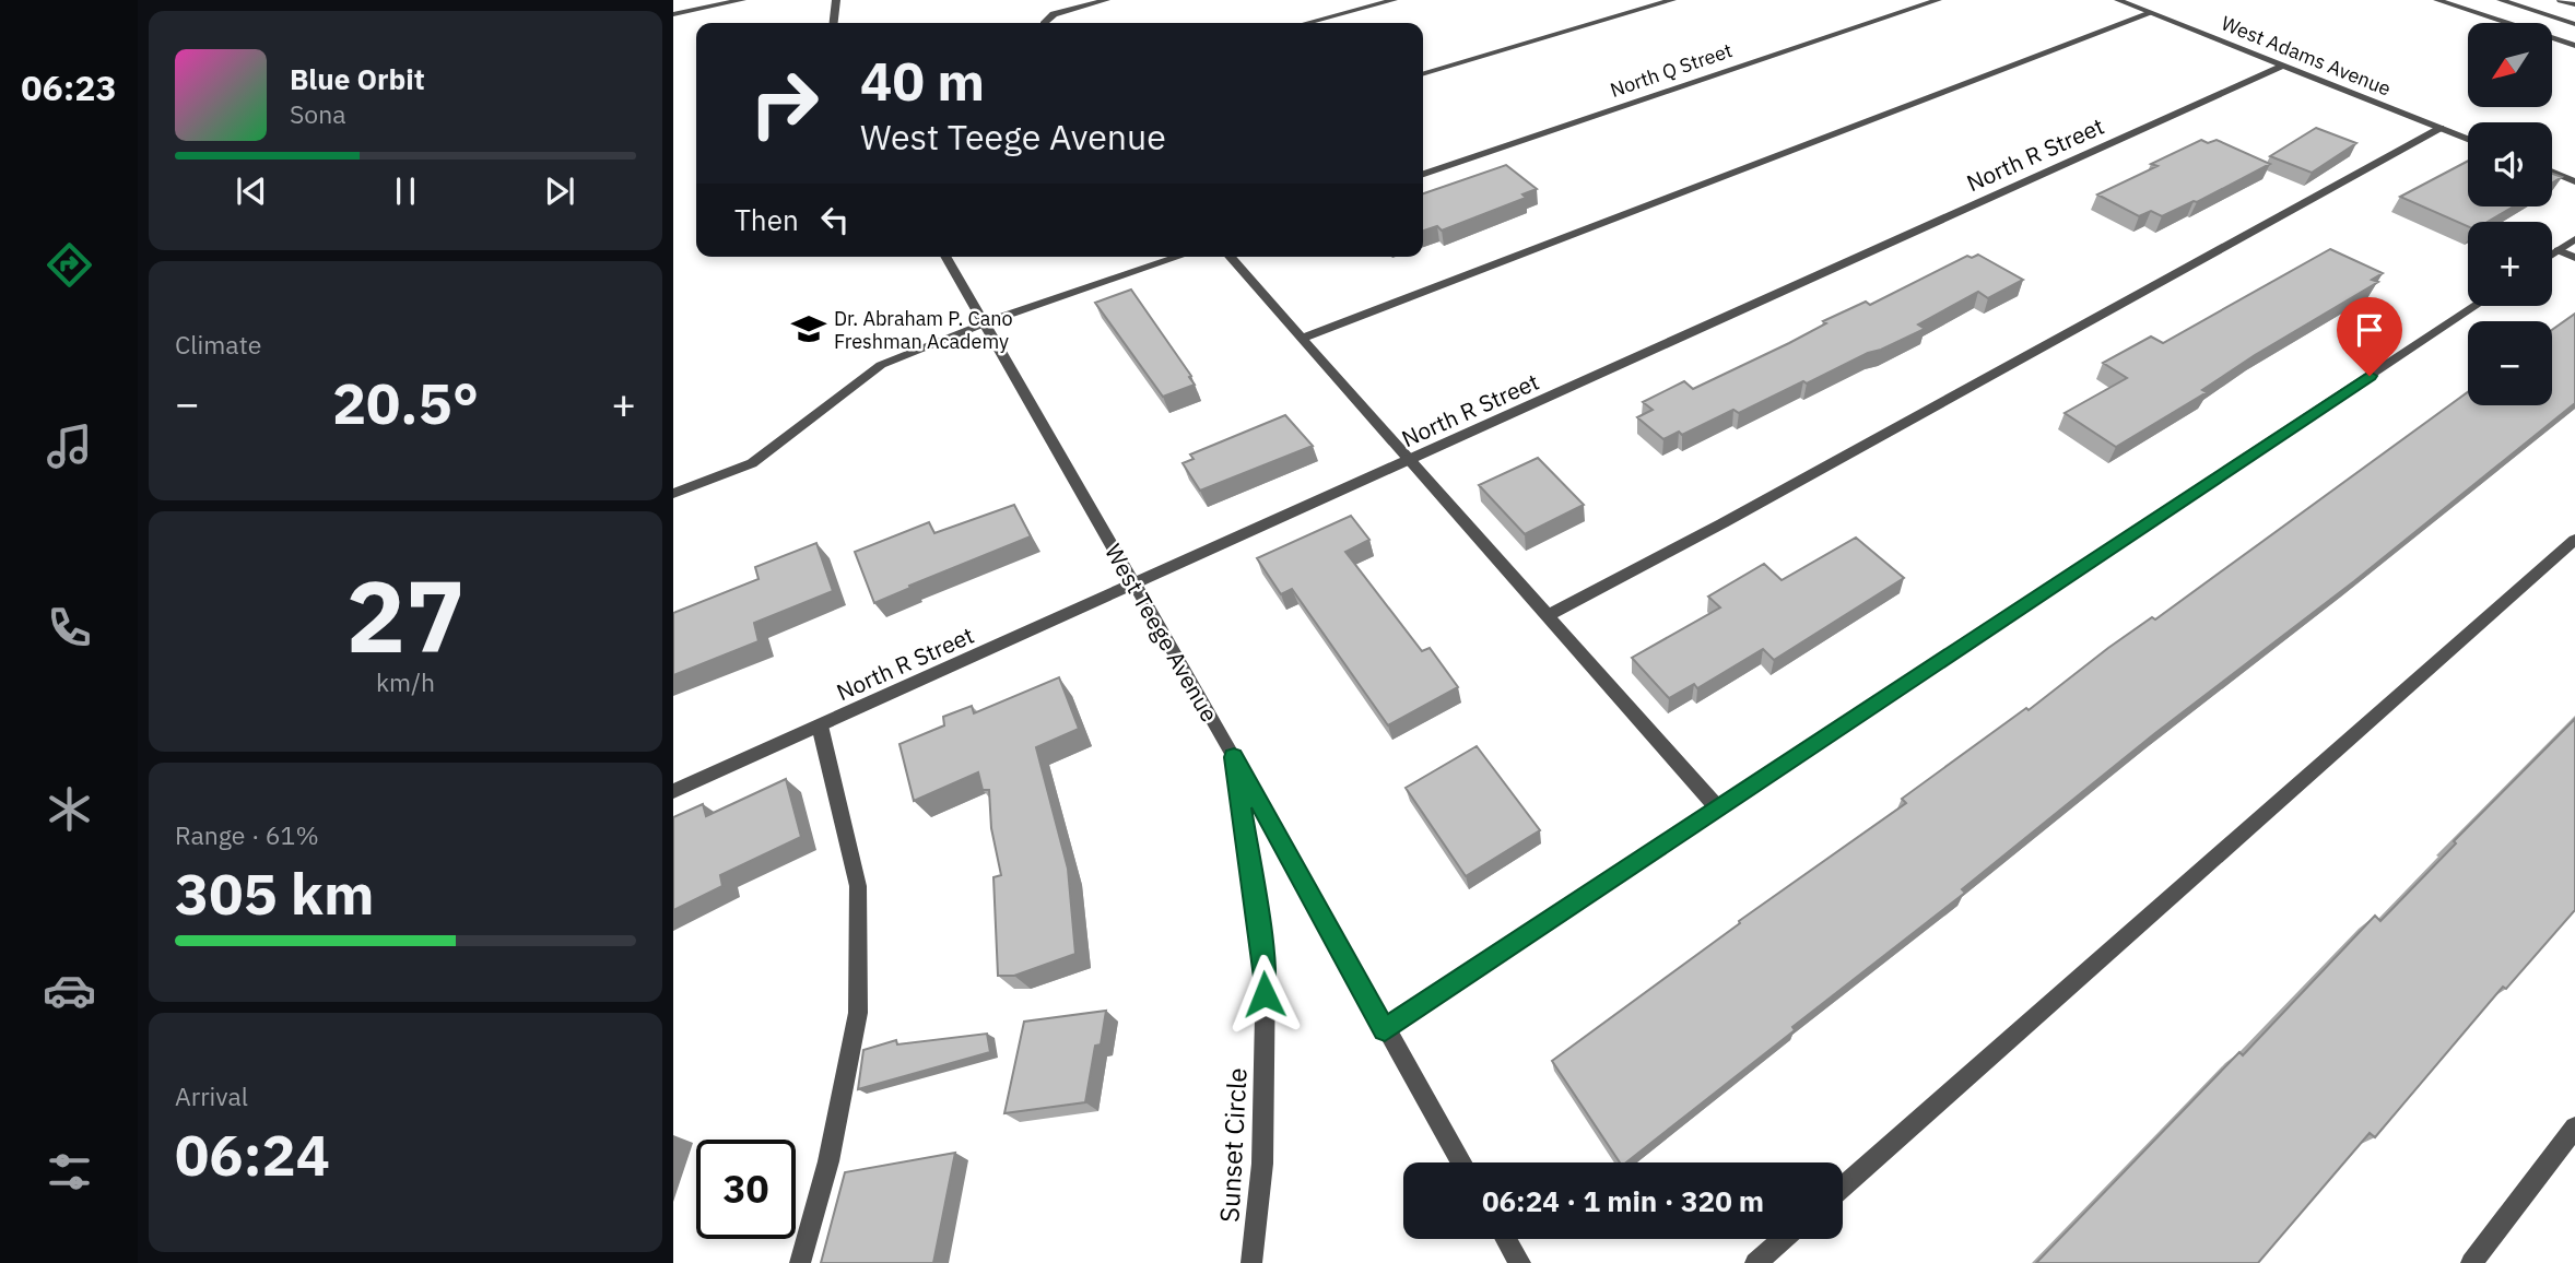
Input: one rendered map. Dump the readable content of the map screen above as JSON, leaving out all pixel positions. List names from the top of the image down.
{
  "streets": {
    "street": [
      "West Adams Avenue",
      "North Q Street",
      "North R Street",
      "West Teege Avenue",
      "Sunset Circle"
    ]
  },
  "crossings": [
    ["West Adams Avenue", "North R Street"],
    ["North R Street", "West Teege Avenue"],
    ["West Teege Avenue", "Sunset Circle"]
  ],
  "places": {
    "school or university": ["Dr. Abraham P. Cano Freshman Academy"]
  },
  "north": "bottom left",
  "page": {
    "tabs": "06:23",
    "map_buttons": ["+", "−"],
    "turn": ["40 m", "West Teege Avenue"],
    "song": ["Blue Orbit", "Sona"],
    "then": "Then",
    "tile": [
      "Climate",
      ["27", "km/h"],
      ["Range · 61%", "305 km"],
      ["Arrival", "06:24"]
    ],
    "heat": ["−", "20.5°", "+"],
    "limit": "30",
    "trip": "06:24 · 1 min · 320 m"
  }
}
